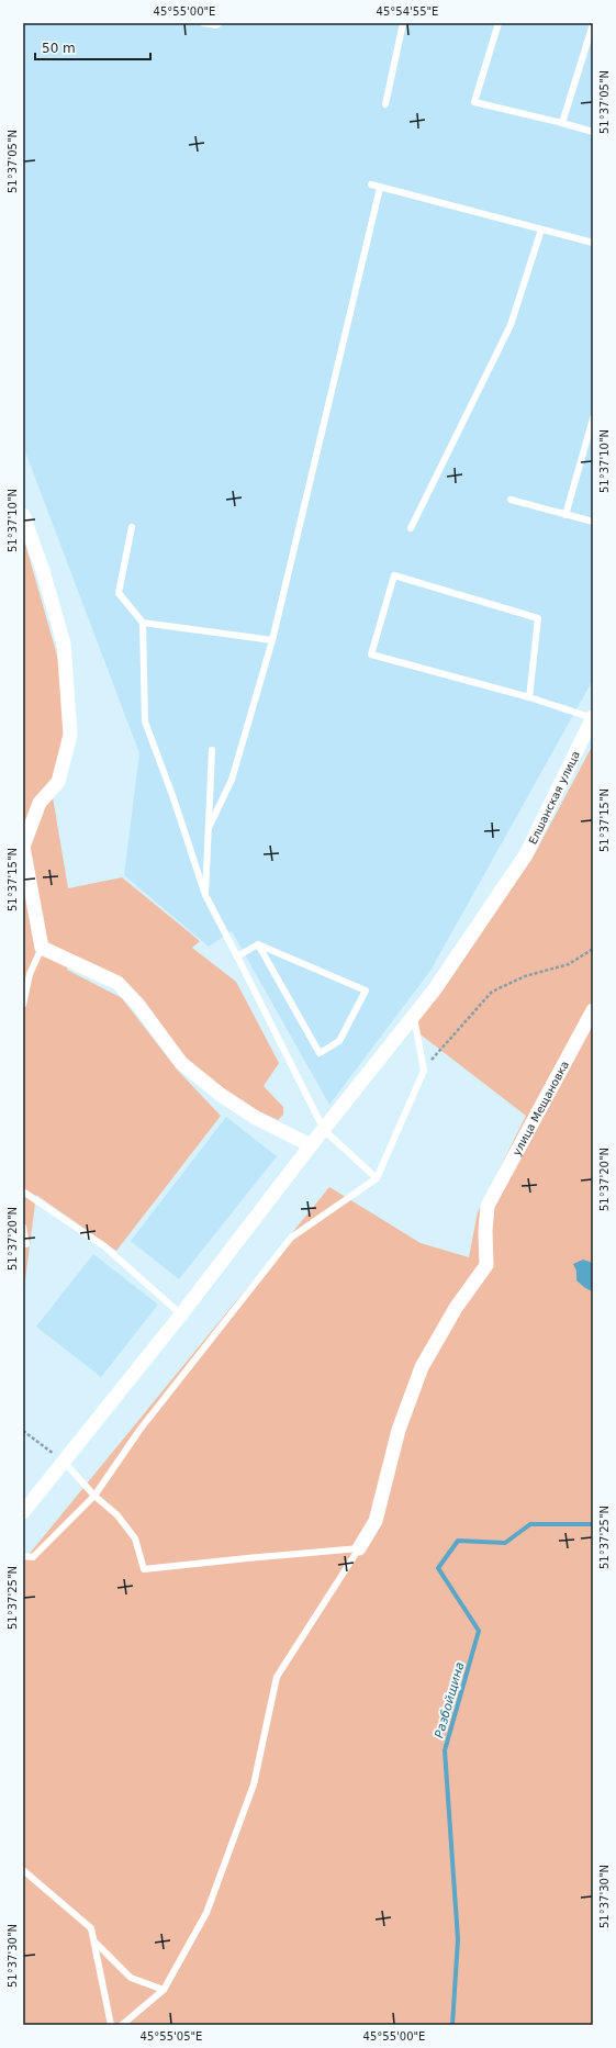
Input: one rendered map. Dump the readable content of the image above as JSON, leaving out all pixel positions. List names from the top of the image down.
{
  "streets": {
    "street": ["Елшанская улица", "улица Мещановка"]
  },
  "water": ["Разбойщина"],
  "scale_bar": "50 m",
  "coordinates": [
    "45°55'00\"E",
    "45°54'55\"E",
    "51°37'05\"N",
    "51°37'10\"N",
    "51°37'15\"N",
    "51°37'20\"N",
    "51°37'25\"N",
    "51°37'30\"N",
    "45°55'05\"E"
  ]
}
